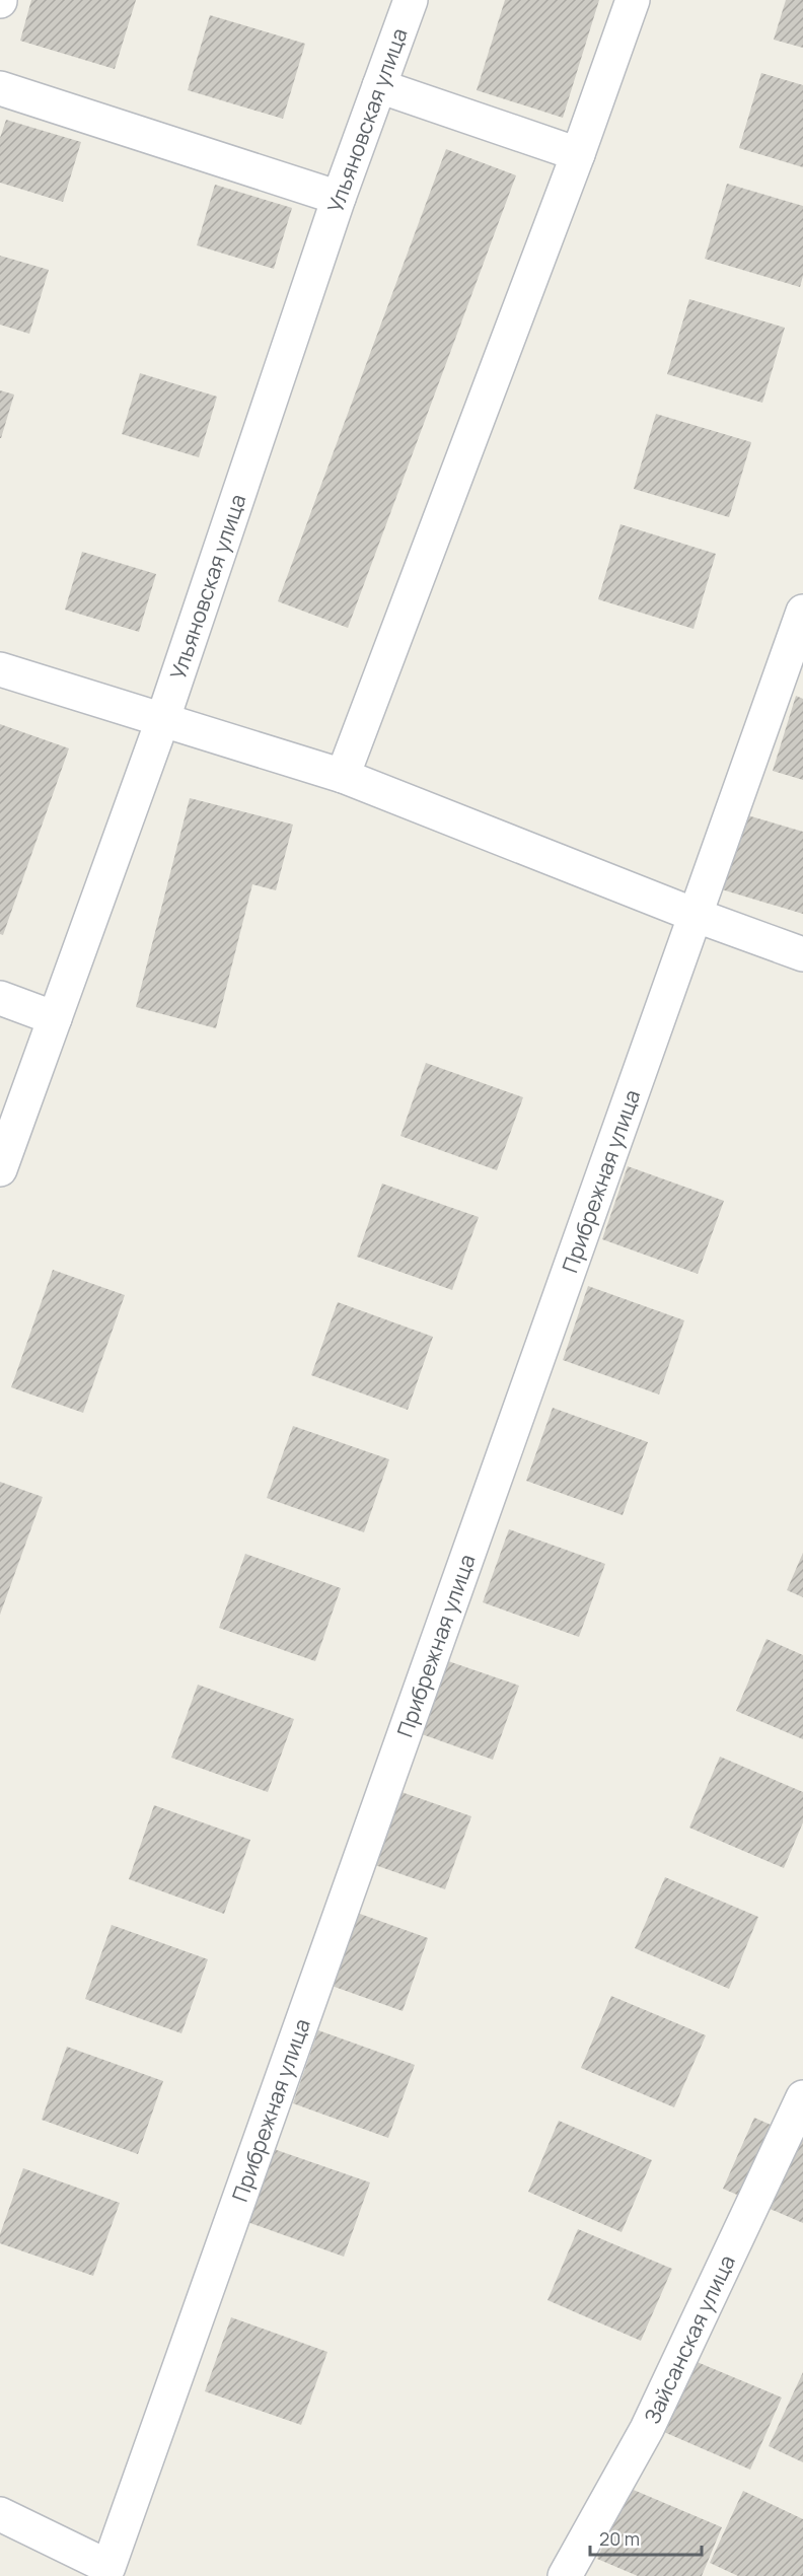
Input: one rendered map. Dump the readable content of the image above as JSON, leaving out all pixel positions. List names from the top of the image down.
{
  "streets": {
    "street": ["Ульяновская улица", "Прибрежная улица", "Зайсанская улица"]
  },
  "scale_bar": "20 m"
}
